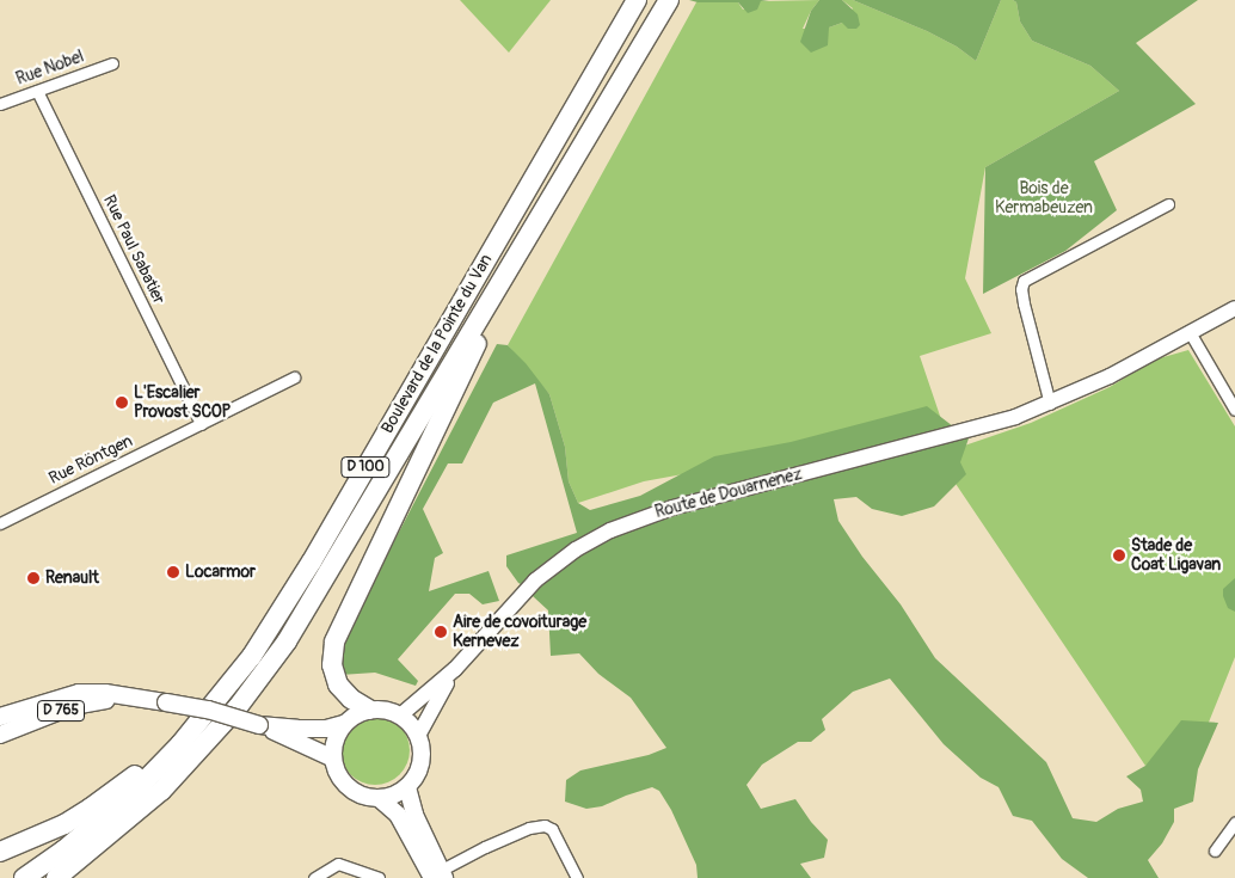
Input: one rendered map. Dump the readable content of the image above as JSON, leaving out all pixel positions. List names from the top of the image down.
{
  "streets": {
    "highway": ["Boulevard de la Pointe du Van", "D 100"],
    "main road": ["Route de Douarnenez", "D 765"],
    "street": ["Rue Nobel", "Rue Paul Sabatier", "Rue Röntgen"]
  },
  "crossings": [
    ["Rue Nobel", "Rue Paul Sabatier"],
    ["Rue Paul Sabatier", "Rue Röntgen"],
    ["Route de Douarnenez", "D 765"]
  ],
  "parks": ["Bois de Kermabeuzen"],
  "places": [
    "L'Escalier Provost SCOP",
    "Stade de Coat Ligavan",
    "Locarmor",
    "Renault",
    "Aire de covoiturage Kernevez"
  ]
}
